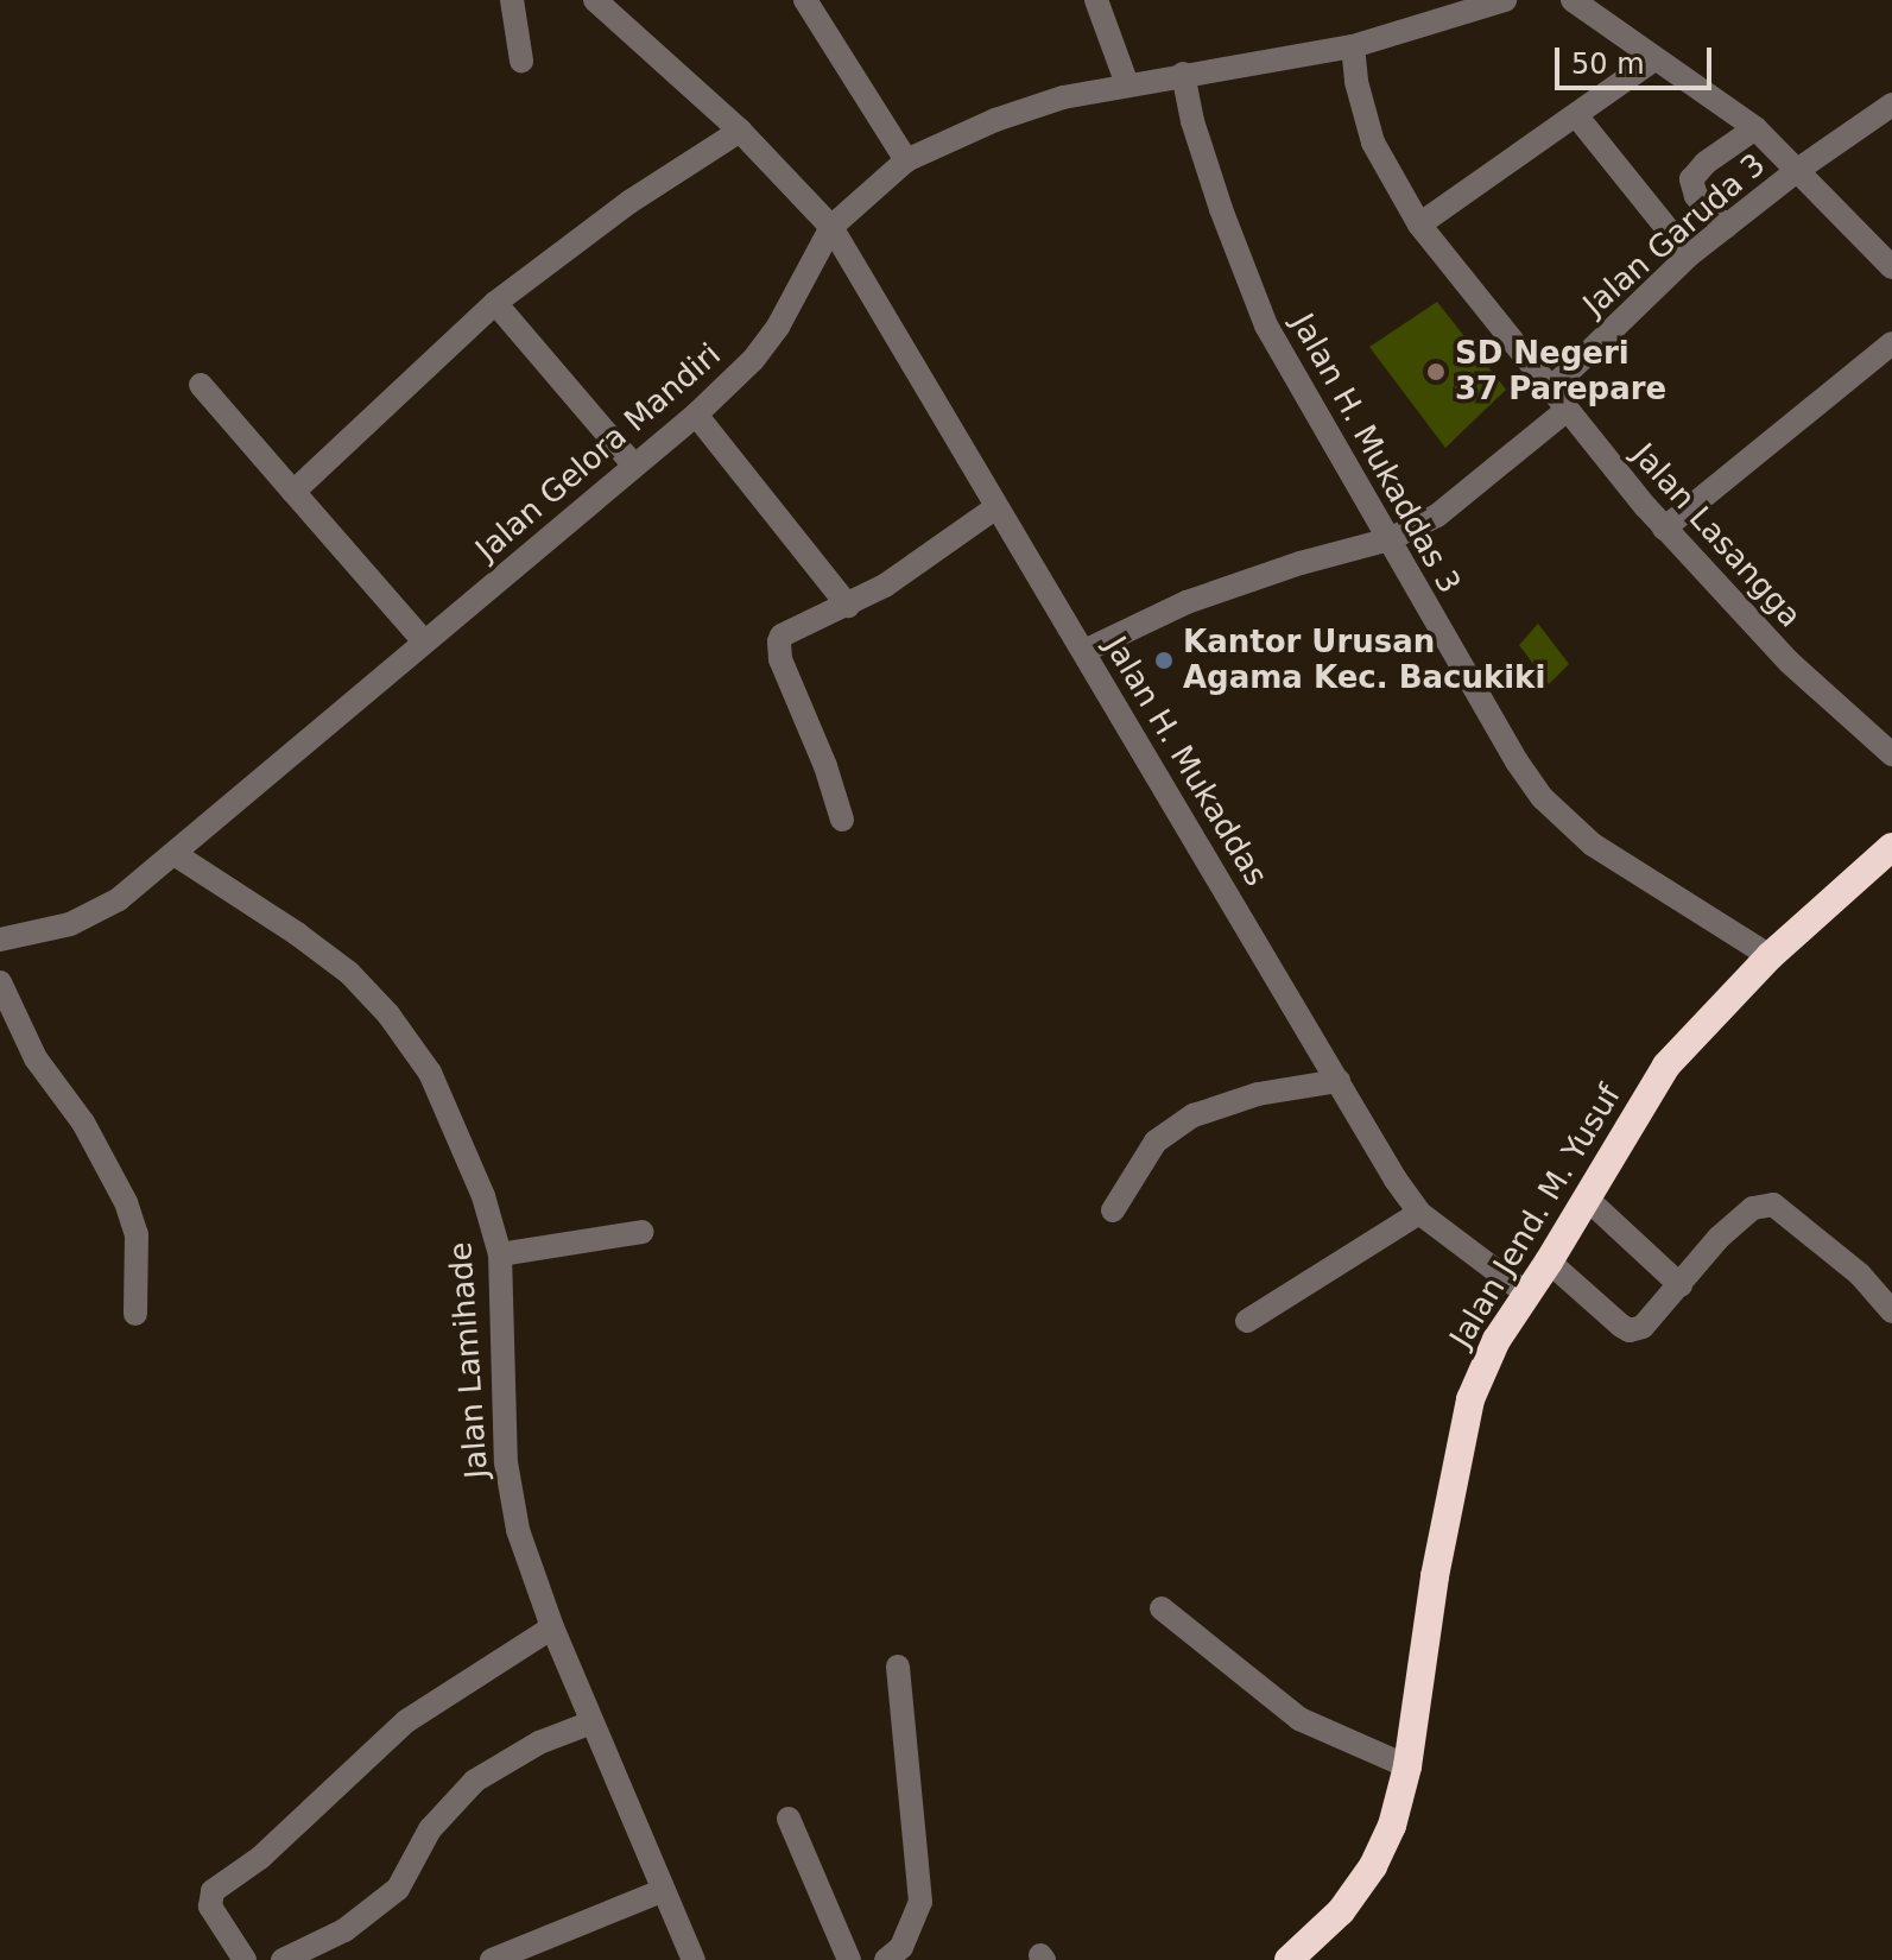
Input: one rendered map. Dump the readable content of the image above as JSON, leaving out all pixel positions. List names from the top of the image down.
{
  "streets": {
    "highway": ["Jalan Jend. M. Yusuf"],
    "street": [
      "Jalan Garuda 3",
      "Jalan Gelora Mandiri",
      "Jalan H. Mukaddas 3",
      "Jalan Lasangga",
      "Jalan H. Mukaddas",
      "Jalan Lamihade"
    ]
  },
  "crossings": [
    ["Jalan Garuda 3", "Jalan Lasangga"],
    ["Jalan Gelora Mandiri", "Jalan H. Mukaddas 3"],
    ["Jalan Gelora Mandiri", "Jalan Lasangga"],
    ["Jalan Gelora Mandiri", "Jalan H. Mukaddas"],
    ["Jalan Gelora Mandiri", "Jalan Lamihade"],
    ["Jalan H. Mukaddas 3", "Jalan Jend. M. Yusuf"],
    ["Jalan H. Mukaddas", "Jalan Jend. M. Yusuf"]
  ],
  "places": ["SD Negeri 37 Parepare", "Kantor Urusan Agama Kec. Bacukiki"],
  "scale_bar": "50 m"
}
